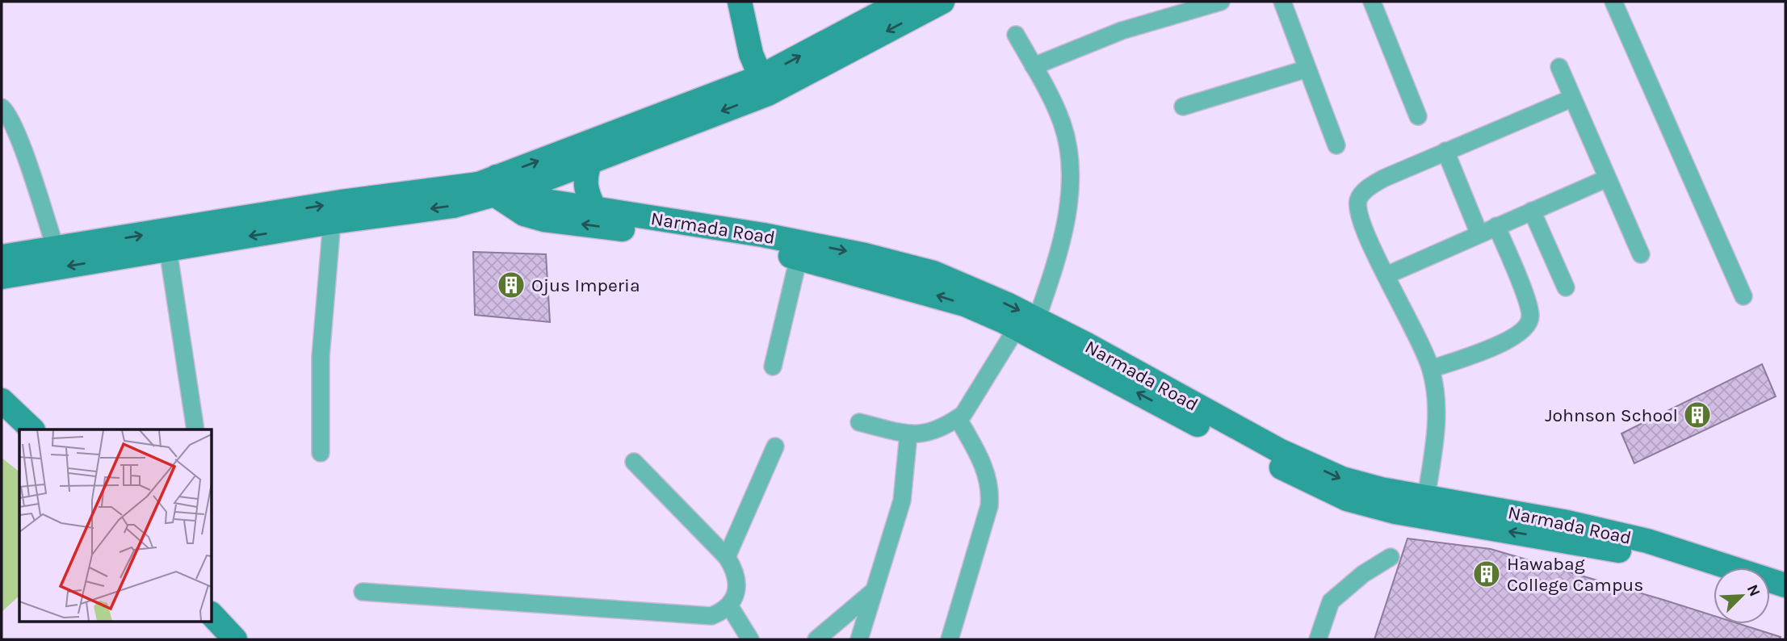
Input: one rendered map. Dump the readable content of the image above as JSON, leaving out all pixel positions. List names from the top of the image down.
{
  "streets": {
    "street": ["Narmada Road"]
  },
  "places": {
    "building": ["Ojus Imperia", "Johnson School", "Hawabag College Campus"]
  },
  "north": "top right"
}
